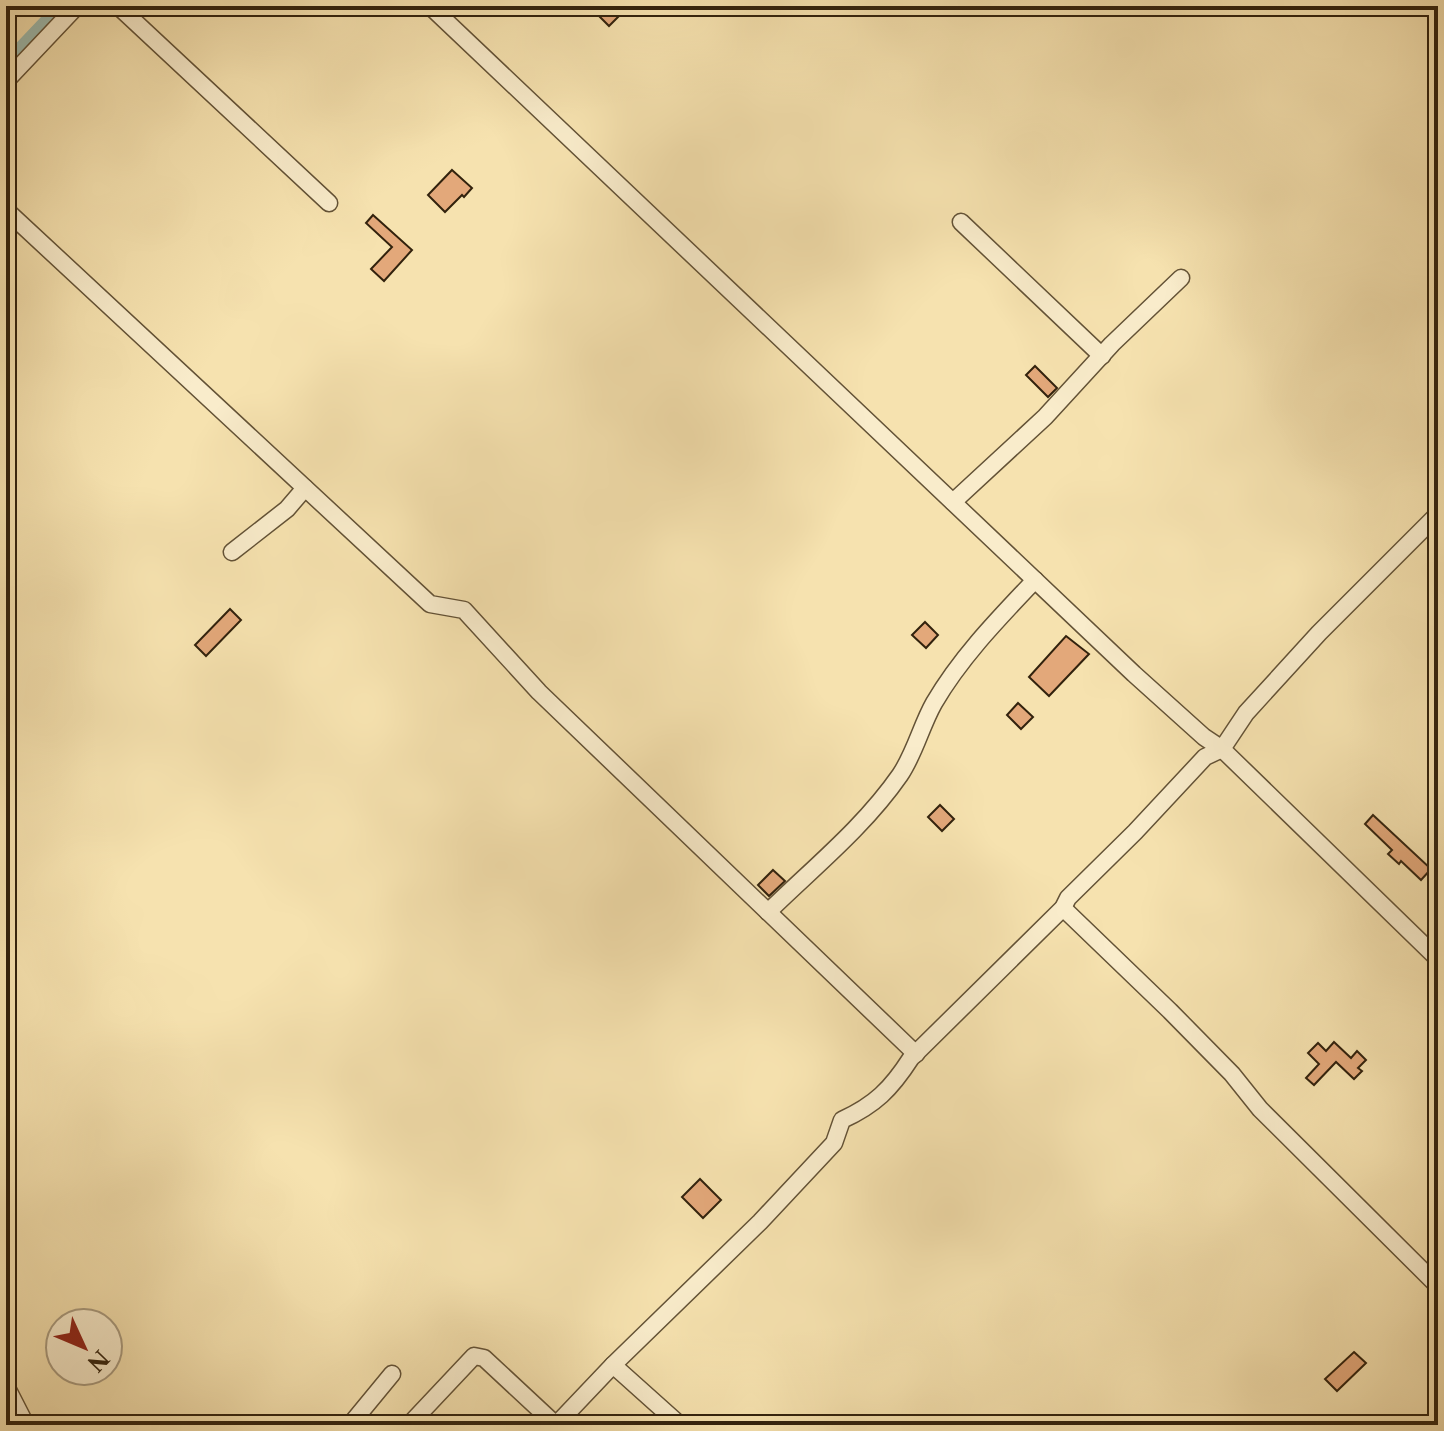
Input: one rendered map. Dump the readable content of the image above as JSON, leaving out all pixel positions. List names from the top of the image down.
{
  "north": "bottom right"
}
